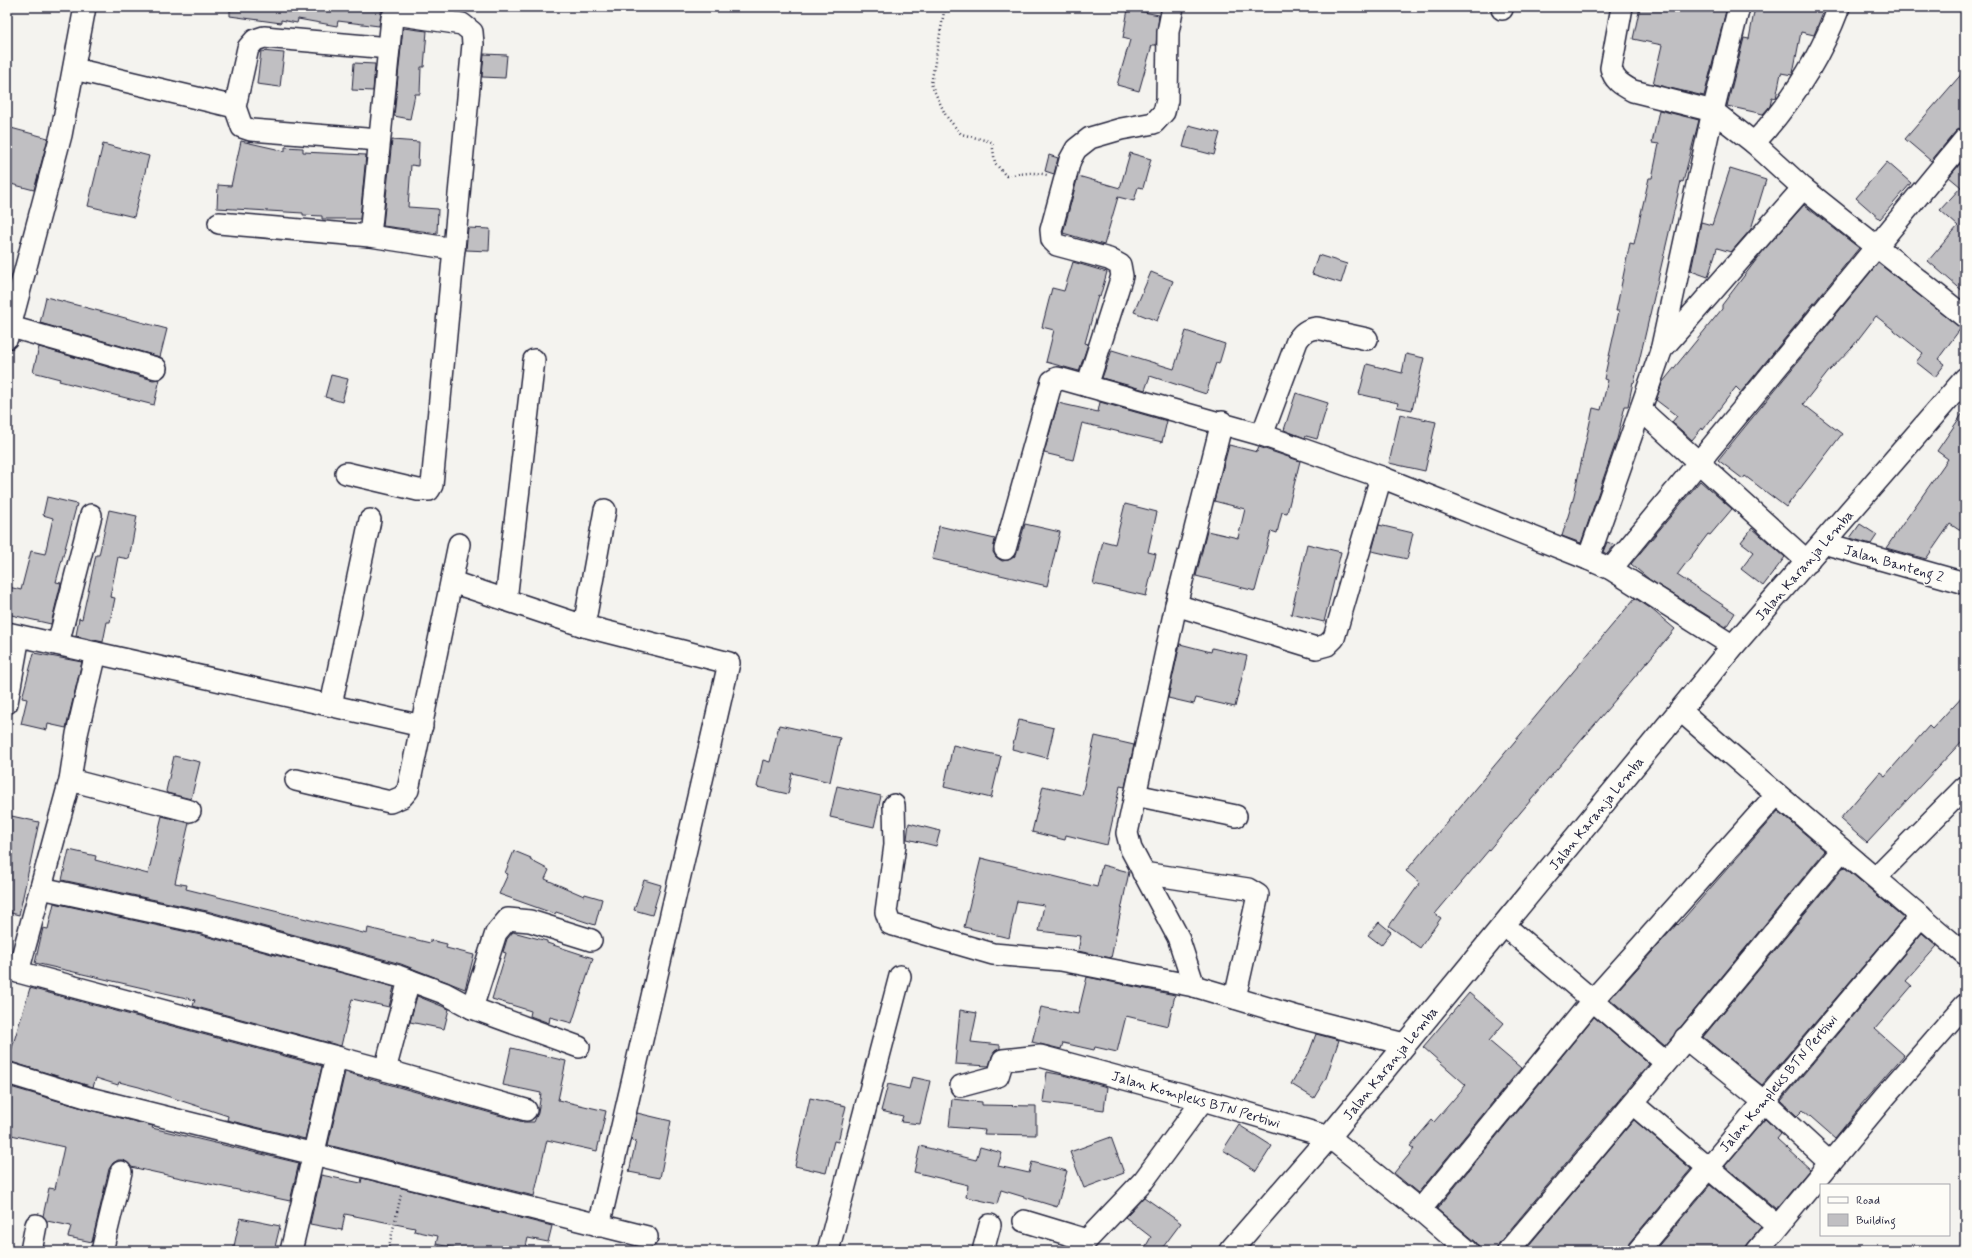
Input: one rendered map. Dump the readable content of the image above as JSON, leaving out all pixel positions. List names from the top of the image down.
{
  "streets": {
    "main road": ["Jalan Karanja Lemba"],
    "street": ["Jalan Banteng 2", "Jalan Kompleks BTN Pertiwi"]
  },
  "crossings": [
    ["Jalan Banteng 2", "Jalan Karanja Lemba"],
    ["Jalan Karanja Lemba", "Jalan Kompleks BTN Pertiwi"]
  ],
  "legend": ["Road", "Building"]
}
